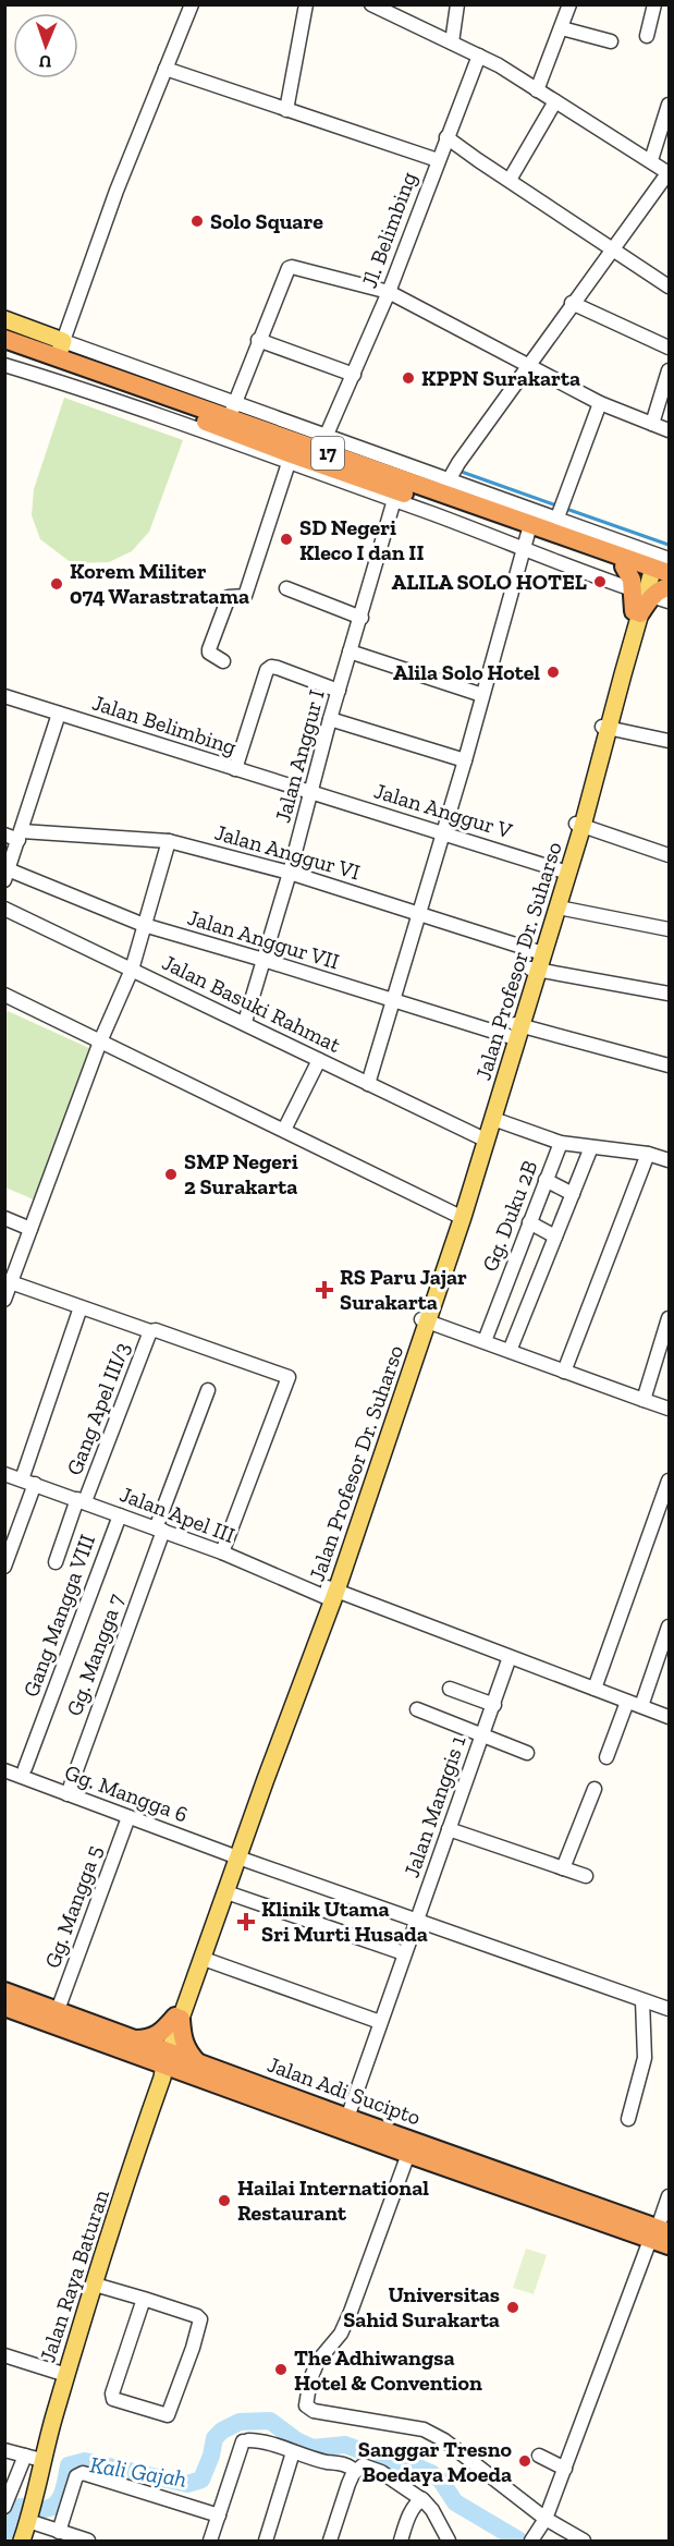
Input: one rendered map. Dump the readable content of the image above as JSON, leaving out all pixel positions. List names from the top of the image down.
{
  "streets": {
    "highway": ["17", "Jalan Adi Sucipto"],
    "main road": ["Jalan Profesor Dr. Suharso", "Jalan Raya Baturan"],
    "street": [
      "Jl. Belimbing",
      "Jalan Belimbing",
      "Jalan Anggur I",
      "Jalan Anggur V",
      "Jalan Anggur VI",
      "Jalan Anggur VII",
      "Jalan Basuki Rahmat",
      "Gg. Duku 2B",
      "Gang Apel III/3",
      "Jalan Apel III",
      "Gang Mangga VIII",
      "Gg. Mangga 7",
      "Gg. Mangga 6",
      "Jalan Manggis 1",
      "Gg. Mangga 5"
    ]
  },
  "crossings": [
    ["Jl. Belimbing", "17"],
    ["17", "Jalan Anggur I"],
    ["Jalan Belimbing", "Jalan Anggur I"],
    ["Jalan Belimbing", "Jalan Anggur V"],
    ["Jalan Anggur I", "Jalan Anggur V"],
    ["Jalan Anggur I", "Jalan Anggur VI"],
    ["Jalan Anggur I", "Jalan Anggur VII"],
    ["Jalan Anggur I", "Jalan Basuki Rahmat"],
    ["Jalan Anggur V", "Jalan Profesor Dr. Suharso"],
    ["Jalan Anggur VI", "Jalan Profesor Dr. Suharso"],
    ["Jalan Anggur VII", "Jalan Profesor Dr. Suharso"],
    ["Jalan Profesor Dr. Suharso", "Jalan Basuki Rahmat"],
    ["Jalan Profesor Dr. Suharso", "Jalan Apel III"],
    ["Jalan Profesor Dr. Suharso", "Gg. Mangga 6"],
    ["Jalan Profesor Dr. Suharso", "Jalan Adi Sucipto"],
    ["Jalan Profesor Dr. Suharso", "Jalan Raya Baturan"],
    ["Gang Apel III/3", "Jalan Apel III"],
    ["Jalan Apel III", "Gang Mangga VIII"],
    ["Jalan Apel III", "Gg. Mangga 7"],
    ["Jalan Apel III", "Jalan Manggis 1"],
    ["Gg. Mangga 7", "Gg. Mangga 6"],
    ["Gg. Mangga 6", "Jalan Manggis 1"],
    ["Gg. Mangga 6", "Gg. Mangga 5"],
    ["Jalan Manggis 1", "Jalan Adi Sucipto"],
    ["Gg. Mangga 5", "Jalan Adi Sucipto"],
    ["Jalan Adi Sucipto", "Jalan Raya Baturan"]
  ],
  "water": ["Kali Gajah"],
  "places": {
    "other": [
      "Solo Square",
      "KPPN Surakarta",
      "SD Negeri Kleco I dan II",
      "ALILA SOLO HOTEL",
      "Korem Militer 074 Warastratama",
      "Alila Solo Hotel",
      "SMP Negeri 2 Surakarta",
      "Hailai International Restaurant",
      "Universitas Sahid Surakarta",
      "The Adhiwangsa Hotel & Convention",
      "Sanggar Tresno Boedaya Moeda"
    ],
    "health": ["RS Paru Jajar Surakarta", "Klinik Utama Sri Murti Husada"]
  },
  "north": "bottom"
}
